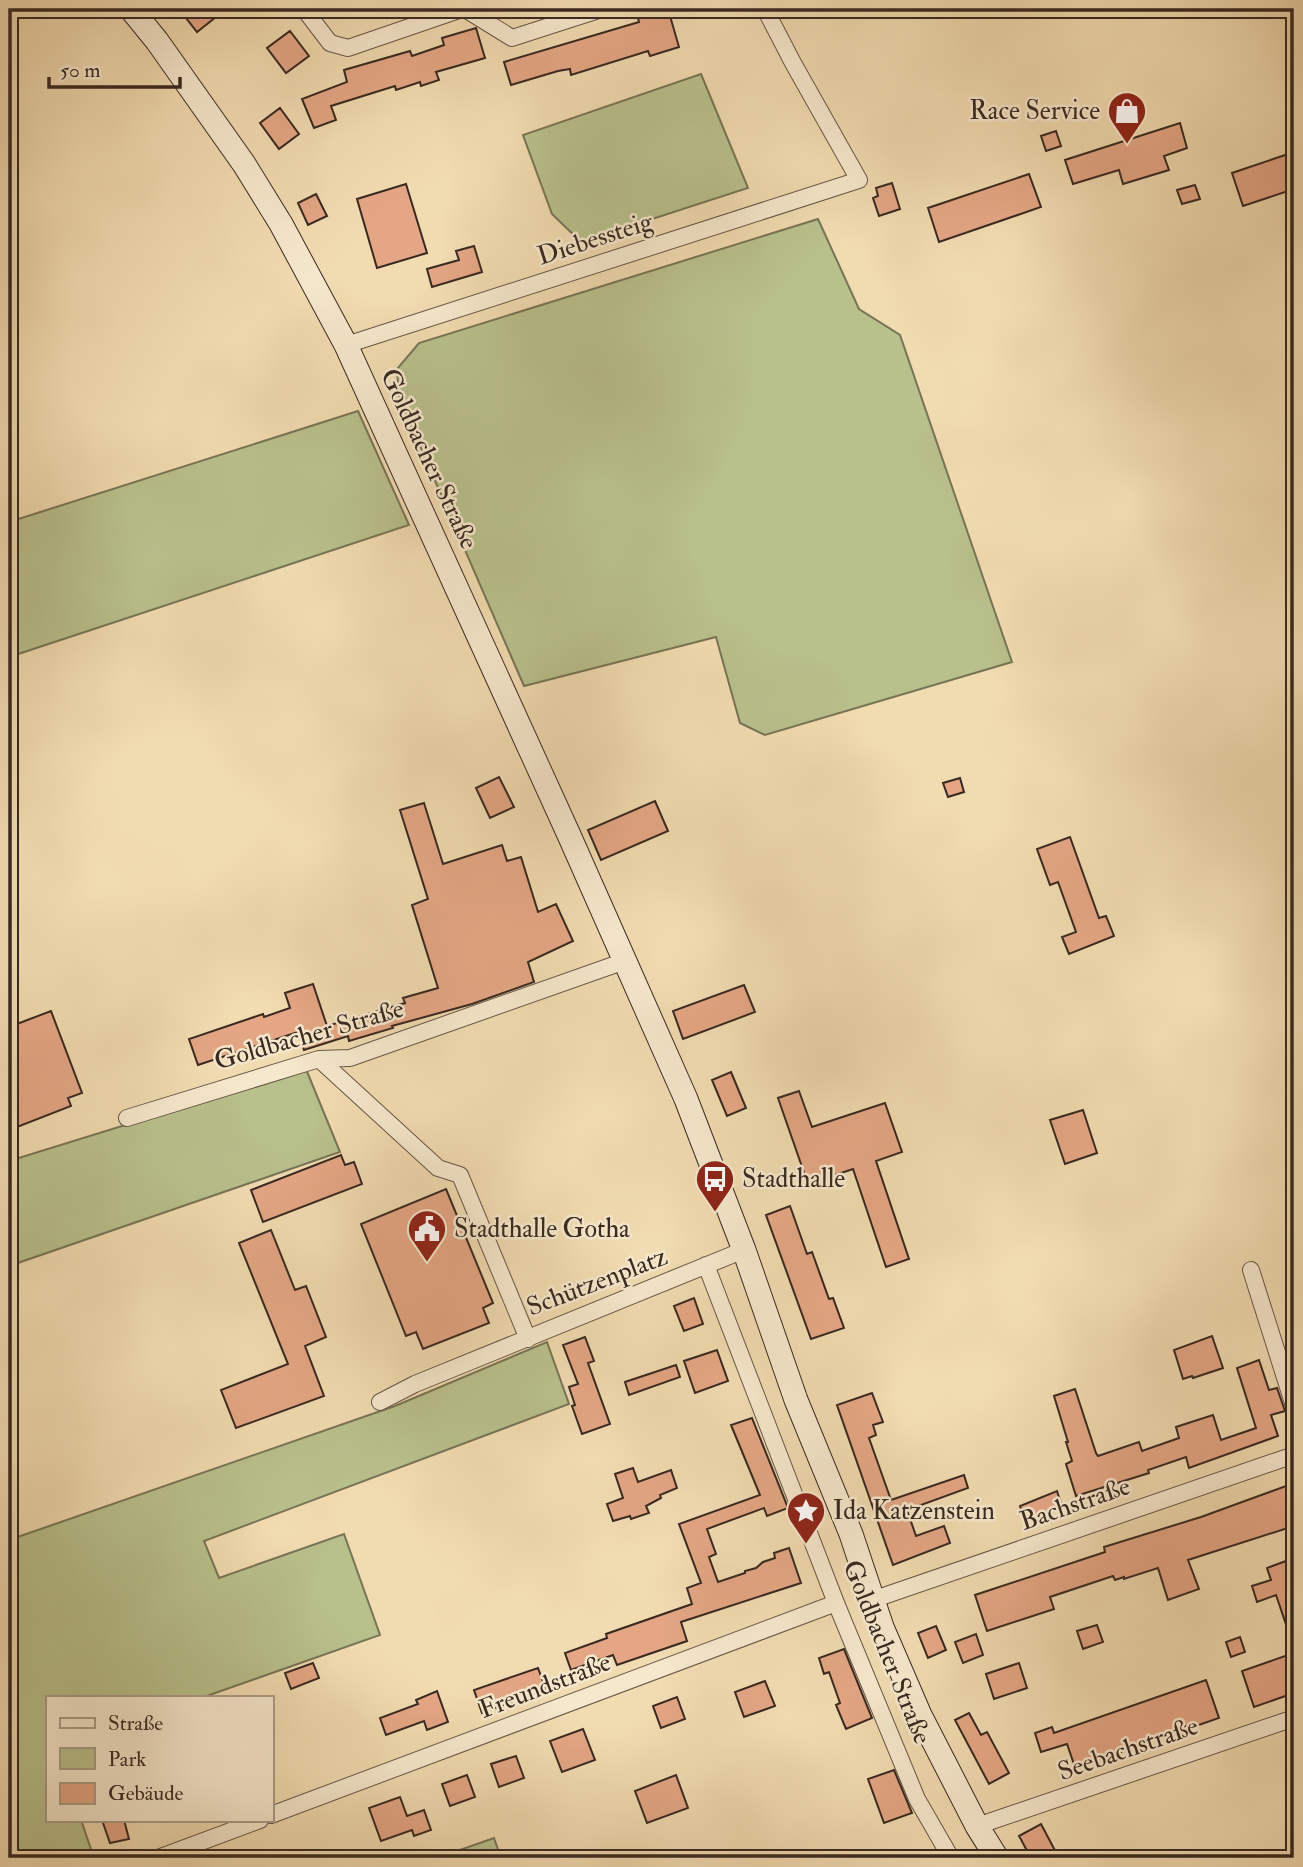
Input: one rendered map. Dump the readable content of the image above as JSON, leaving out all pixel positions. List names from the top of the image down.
{
  "streets": {
    "main road": ["Goldbacher Straße"],
    "street": [
      "Diebessteig",
      "Schützenplatz",
      "Bachstraße",
      "Freundstraße",
      "Seebachstraße"
    ]
  },
  "crossings": [
    ["Diebessteig", "Goldbacher Straße"],
    ["Goldbacher Straße", "Schützenplatz"],
    ["Goldbacher Straße", "Bachstraße"],
    ["Goldbacher Straße", "Freundstraße"],
    ["Goldbacher Straße", "Seebachstraße"]
  ],
  "places": {
    "shop": ["Race Service"],
    "bus stop": ["Stadthalle"],
    "public building": ["Stadthalle Gotha"],
    "place": ["Ida Katzenstein"]
  },
  "legend": ["Straße", "Park", "Gebäude"],
  "scale_bar": "50 m"
}
